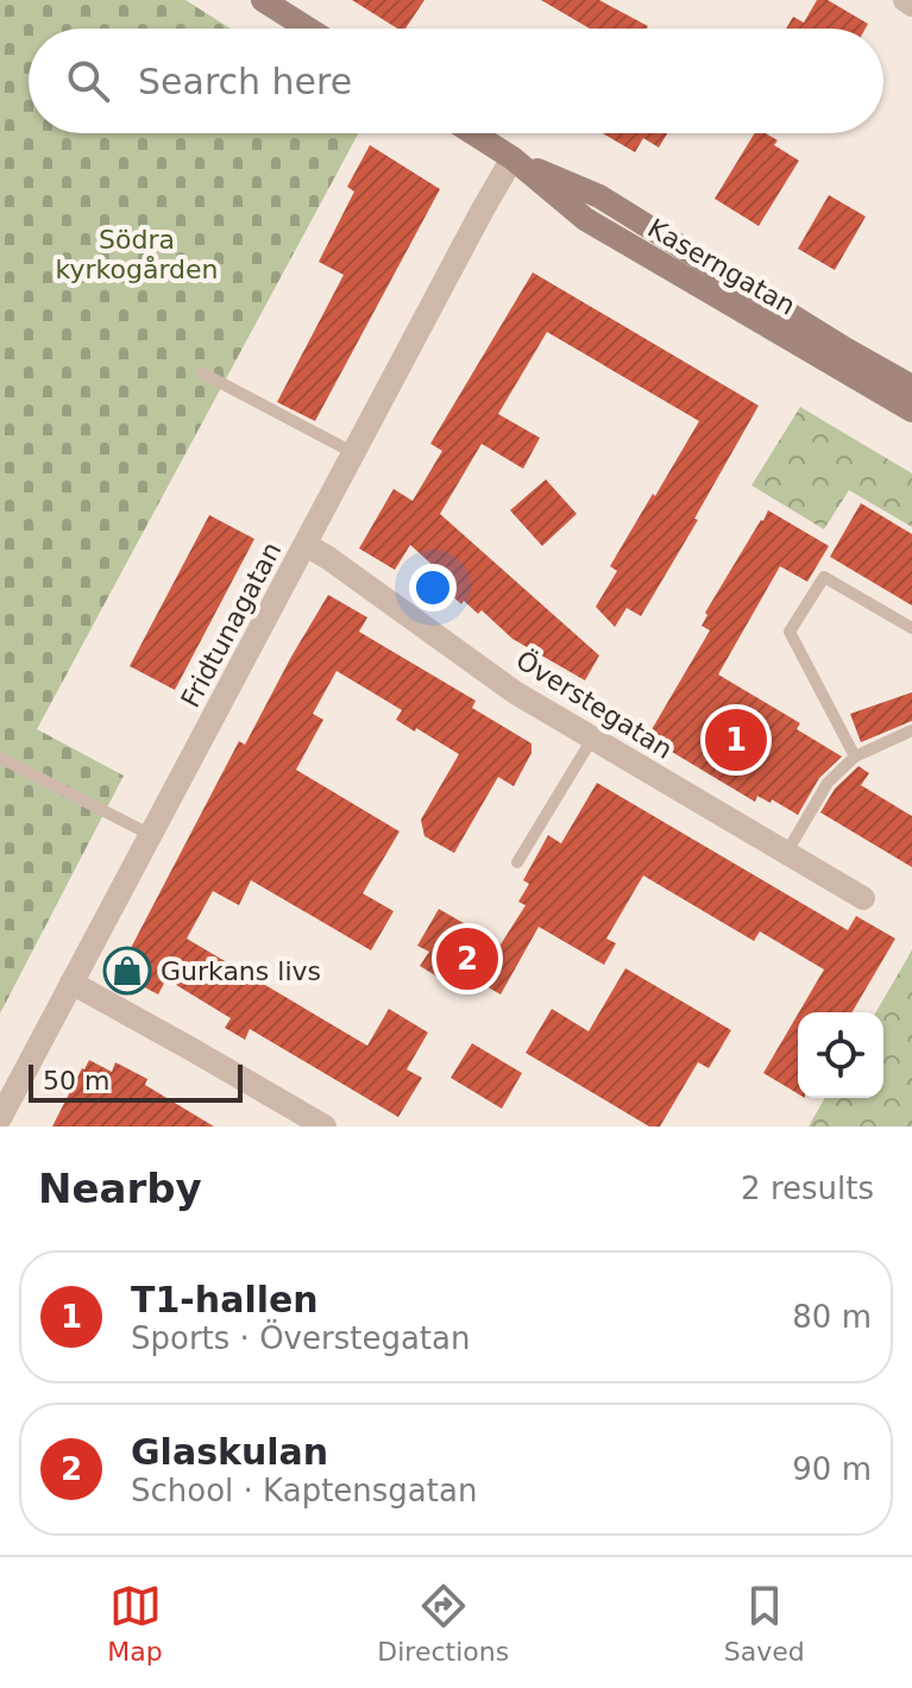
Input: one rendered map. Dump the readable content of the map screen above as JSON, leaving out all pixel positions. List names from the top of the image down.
{
  "streets": {
    "main road": ["Kaserngatan"],
    "street": ["Fridtunagatan", "Överstegatan"]
  },
  "crossings": [
    ["Kaserngatan", "Fridtunagatan"],
    ["Fridtunagatan", "Överstegatan"]
  ],
  "parks": ["Södra kyrkogården"],
  "places": {
    "shop": ["Gurkans livs"]
  },
  "scale_bar": "50 m",
  "page": {
    "search": "Search here",
    "pins": ["1", "2"],
    "scale": "50 m",
    "heading": ["Nearby", "2 results"],
    "list": [
      {
        "mark": "1",
        "name": "T1-hallen",
        "note": "Sports · Överstegatan",
        "value": "80 m"
      },
      {
        "mark": "2",
        "name": "Glaskulan",
        "note": "School · Kaptensgatan",
        "value": "90 m"
      }
    ],
    "nav": ["Map", "Directions", "Saved"]
  }
}
